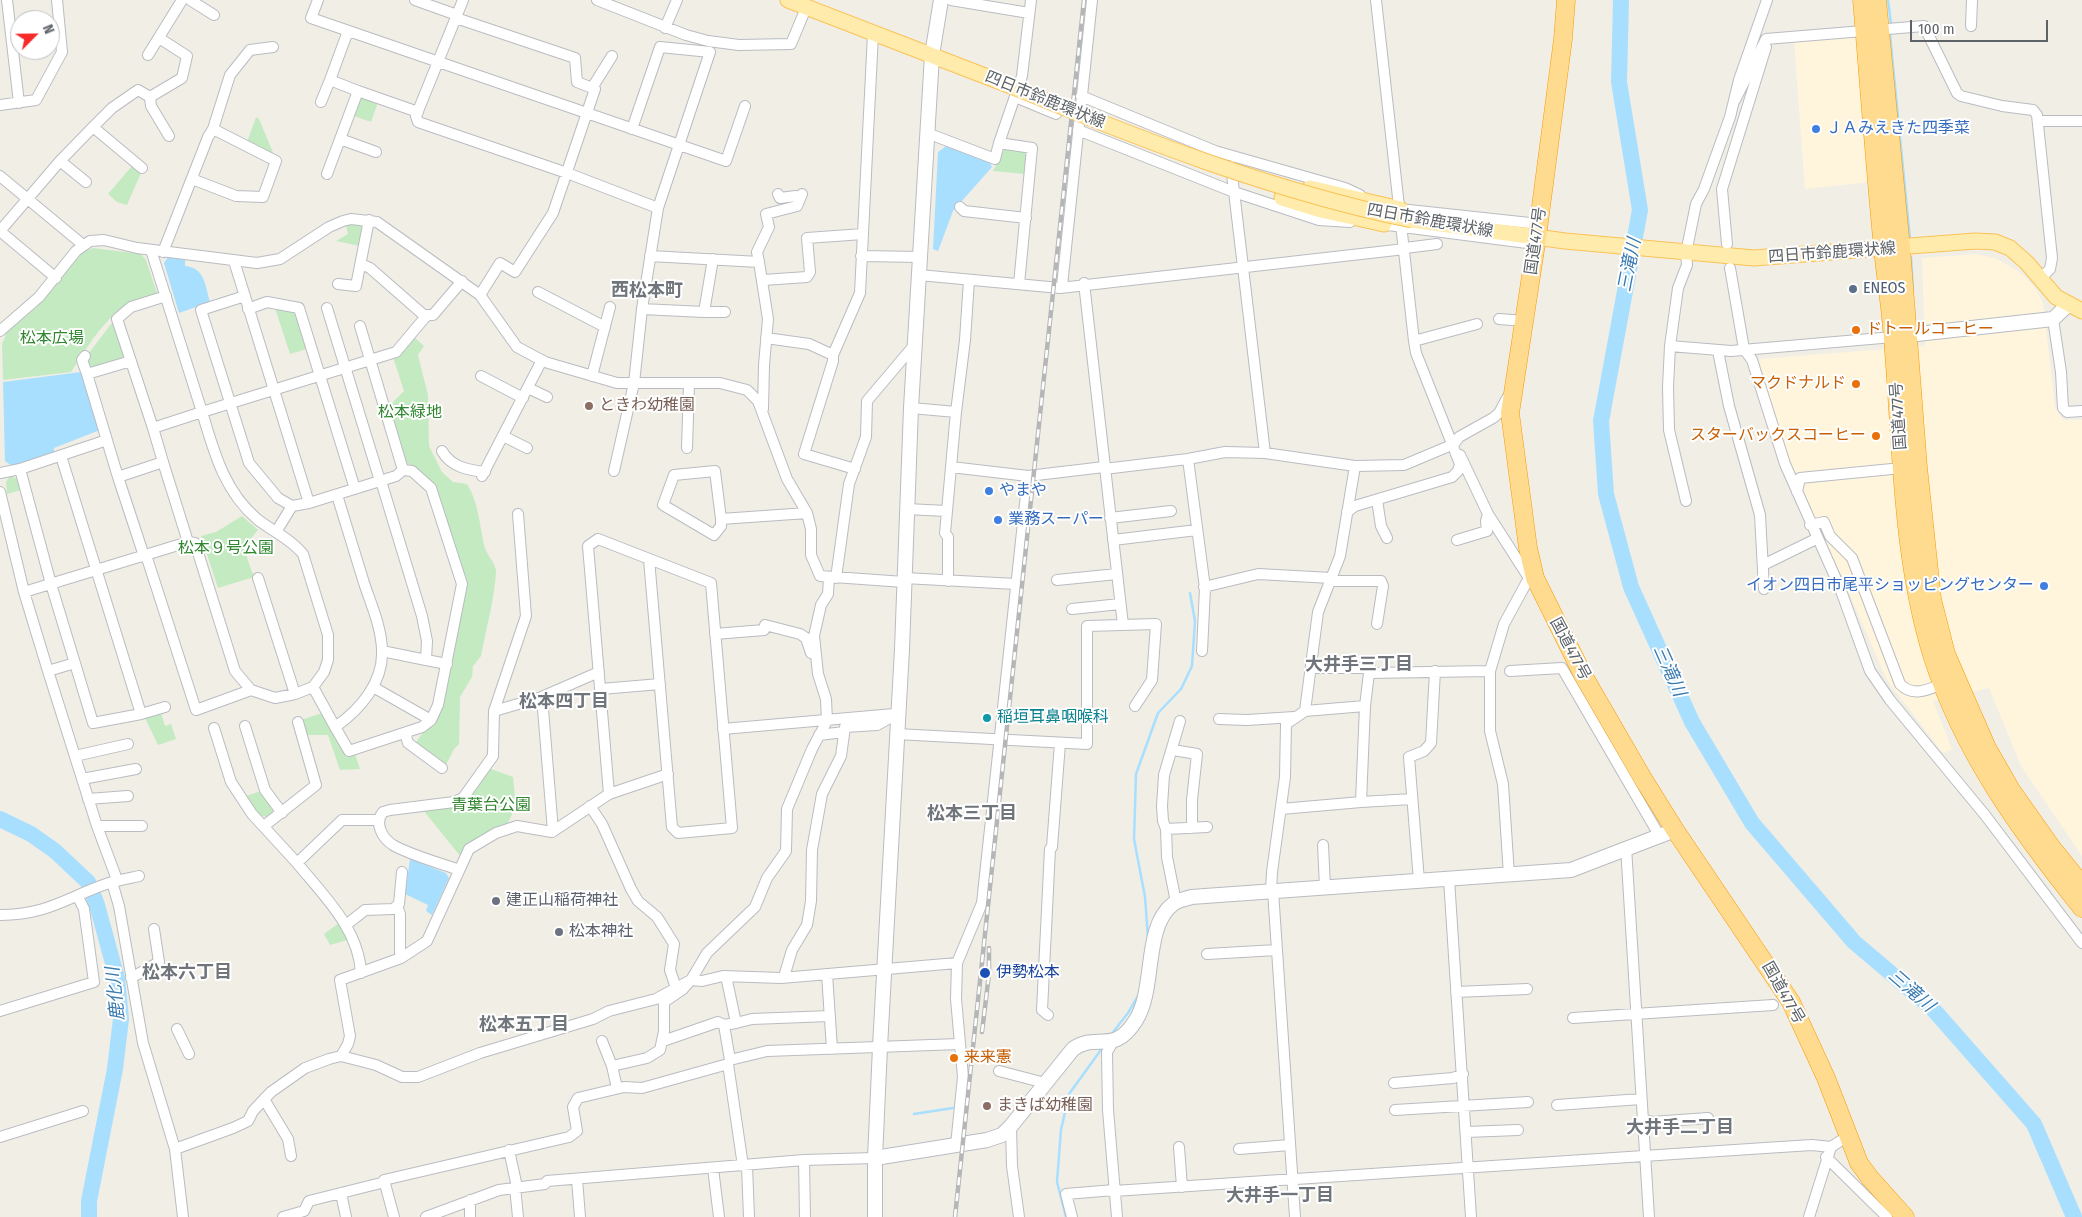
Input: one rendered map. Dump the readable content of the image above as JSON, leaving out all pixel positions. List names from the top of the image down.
{
  "streets": {
    "highway": ["国道477号"],
    "main road": ["四日市鈴鹿環状線"]
  },
  "crossings": [
    ["四日市鈴鹿環状線", "国道477号"]
  ],
  "districts": [
    "西松本町",
    "大井手三丁目",
    "松本四丁目",
    "松本三丁目",
    "松本六丁目",
    "松本五丁目",
    "大井手二丁目",
    "大井手一丁目"
  ],
  "water": ["三滝川", "鹿化川"],
  "parks": [
    "松本広場",
    "松本緑地",
    "松本９号公園",
    "青葉台公園"
  ],
  "places": [
    "ＪＡみえきた四季菜",
    "ENEOS",
    "ドトールコーヒー",
    "マクドナルド",
    "ときわ幼稚園",
    "スターバックスコーヒー",
    "やまや",
    "業務スーパー",
    "イオン四日市尾平ショッピングセンター",
    "稲垣耳鼻咽喉科",
    "建正山稲荷神社",
    "松本神社",
    "伊勢松本",
    "来来憲",
    "まきば幼稚園"
  ],
  "scale_bar": "100 m",
  "north": "top right"
}
